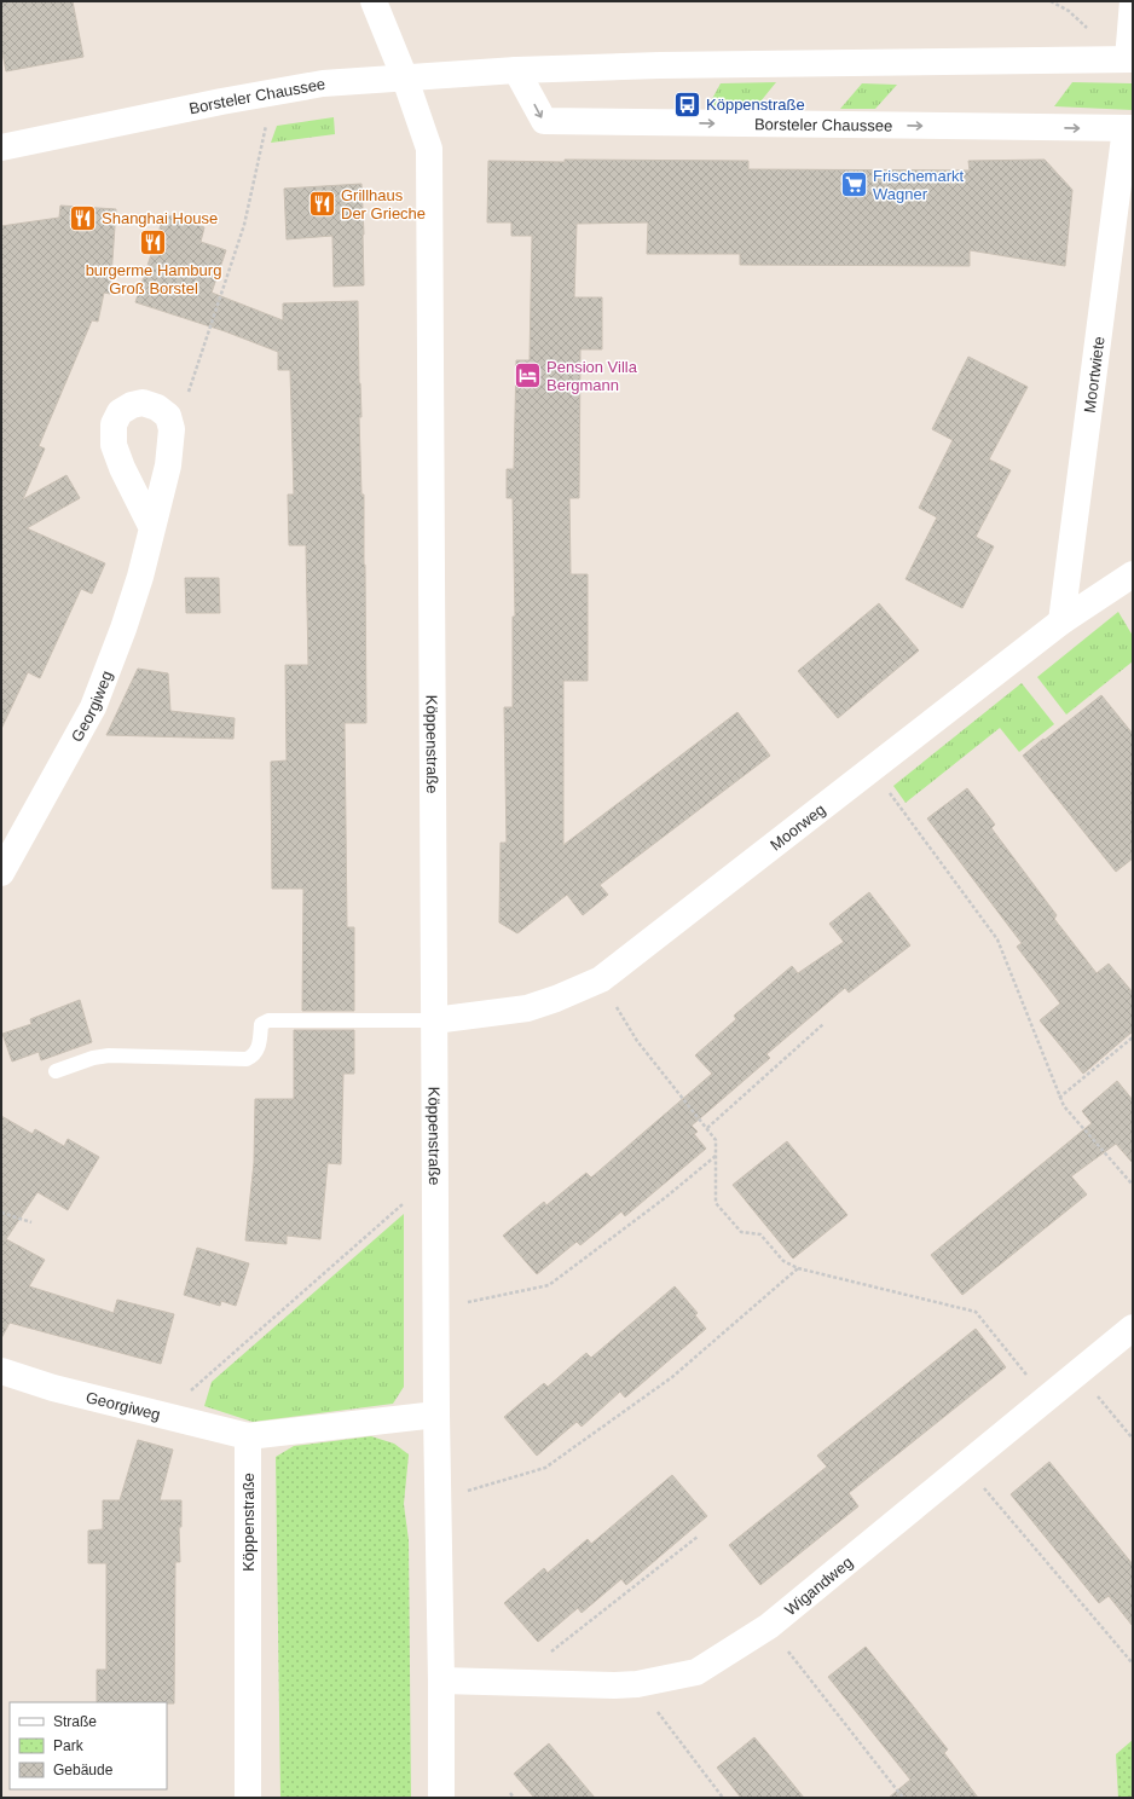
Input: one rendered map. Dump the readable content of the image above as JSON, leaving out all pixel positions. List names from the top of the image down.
{
  "streets": {
    "street": [
      "Borsteler Chaussee",
      "Moortwiete",
      "Georgiweg",
      "Köppenstraße",
      "Moorweg",
      "Wigandweg"
    ]
  },
  "crossings": [
    ["Borsteler Chaussee", "Moortwiete"],
    ["Borsteler Chaussee", "Köppenstraße"],
    ["Moortwiete", "Moorweg"],
    ["Georgiweg", "Köppenstraße"],
    ["Köppenstraße", "Moorweg"],
    ["Köppenstraße", "Wigandweg"]
  ],
  "places": {
    "bus stop": ["Köppenstraße"],
    "supermarket": ["Frischemarkt Wagner"],
    "restaurant": ["Grillhaus Der Grieche", "Shanghai House", "burgerme Hamburg Groß Borstel"],
    "hotel": ["Pension Villa Bergmann"]
  },
  "legend": ["Straße", "Park", "Gebäude"]
}
